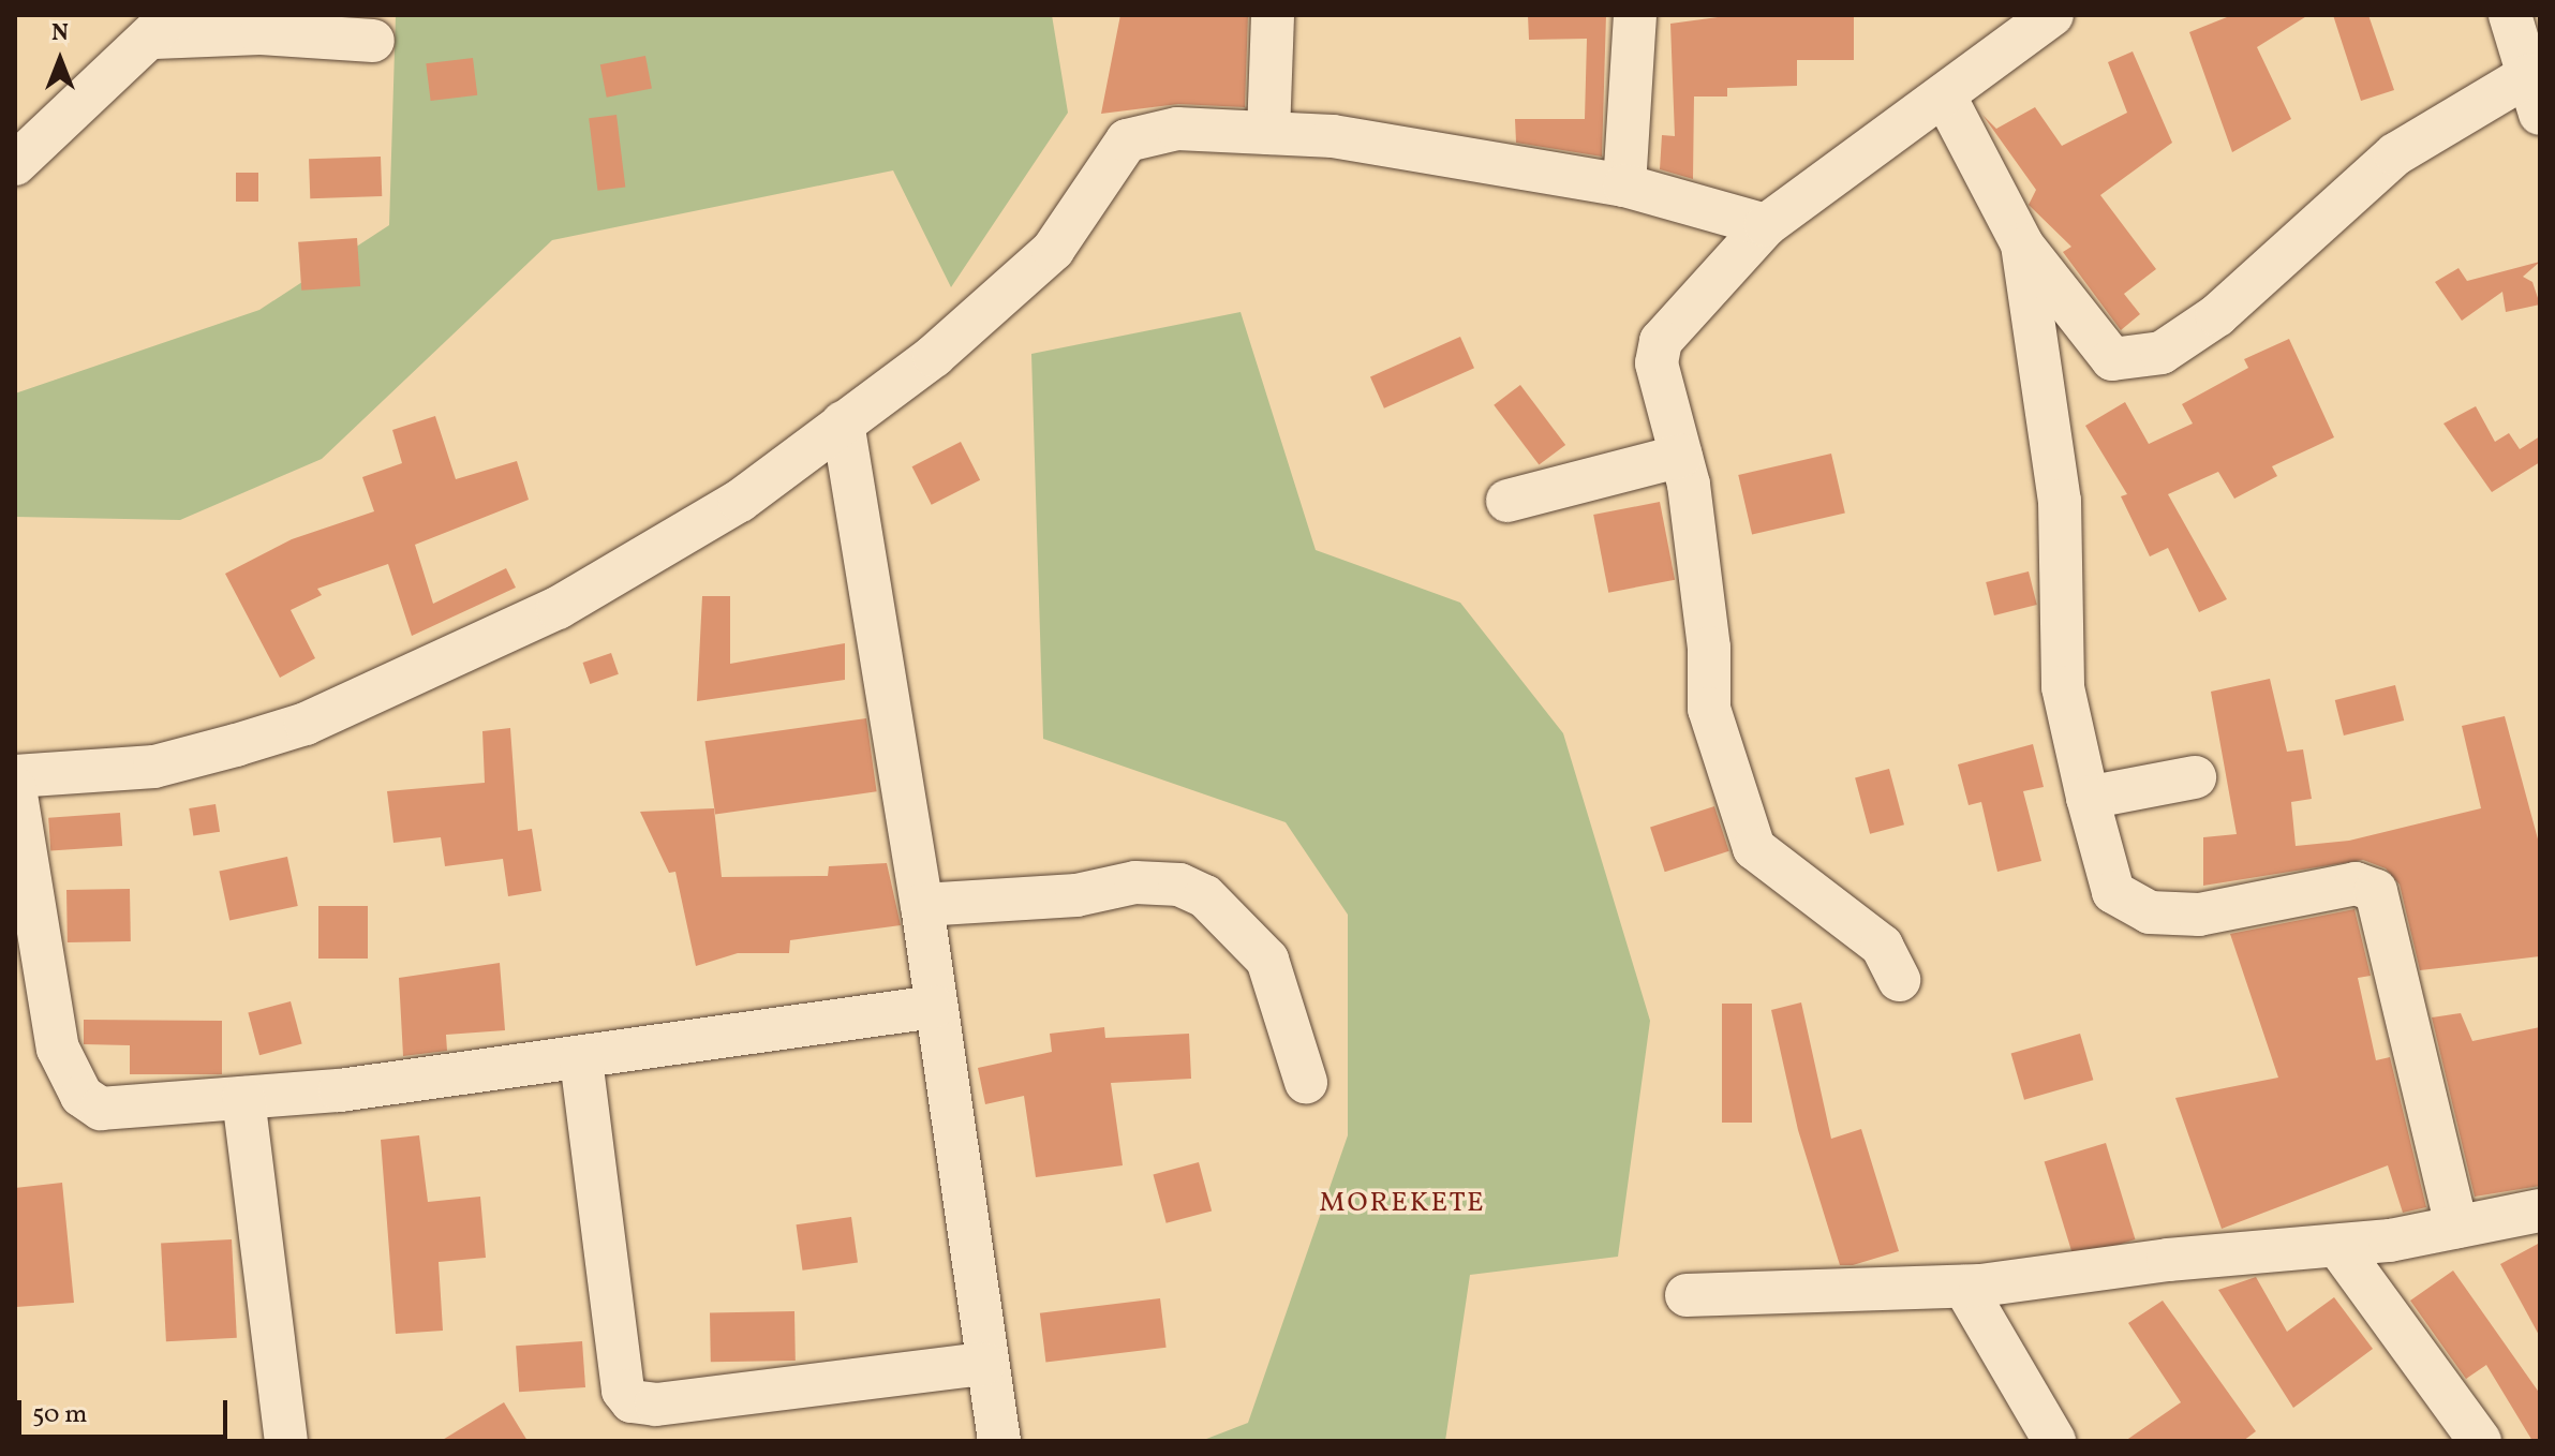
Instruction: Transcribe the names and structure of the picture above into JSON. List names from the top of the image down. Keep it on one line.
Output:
{"districts":["MOREKETE"],"scale_bar":"50 m","north":"top"}
